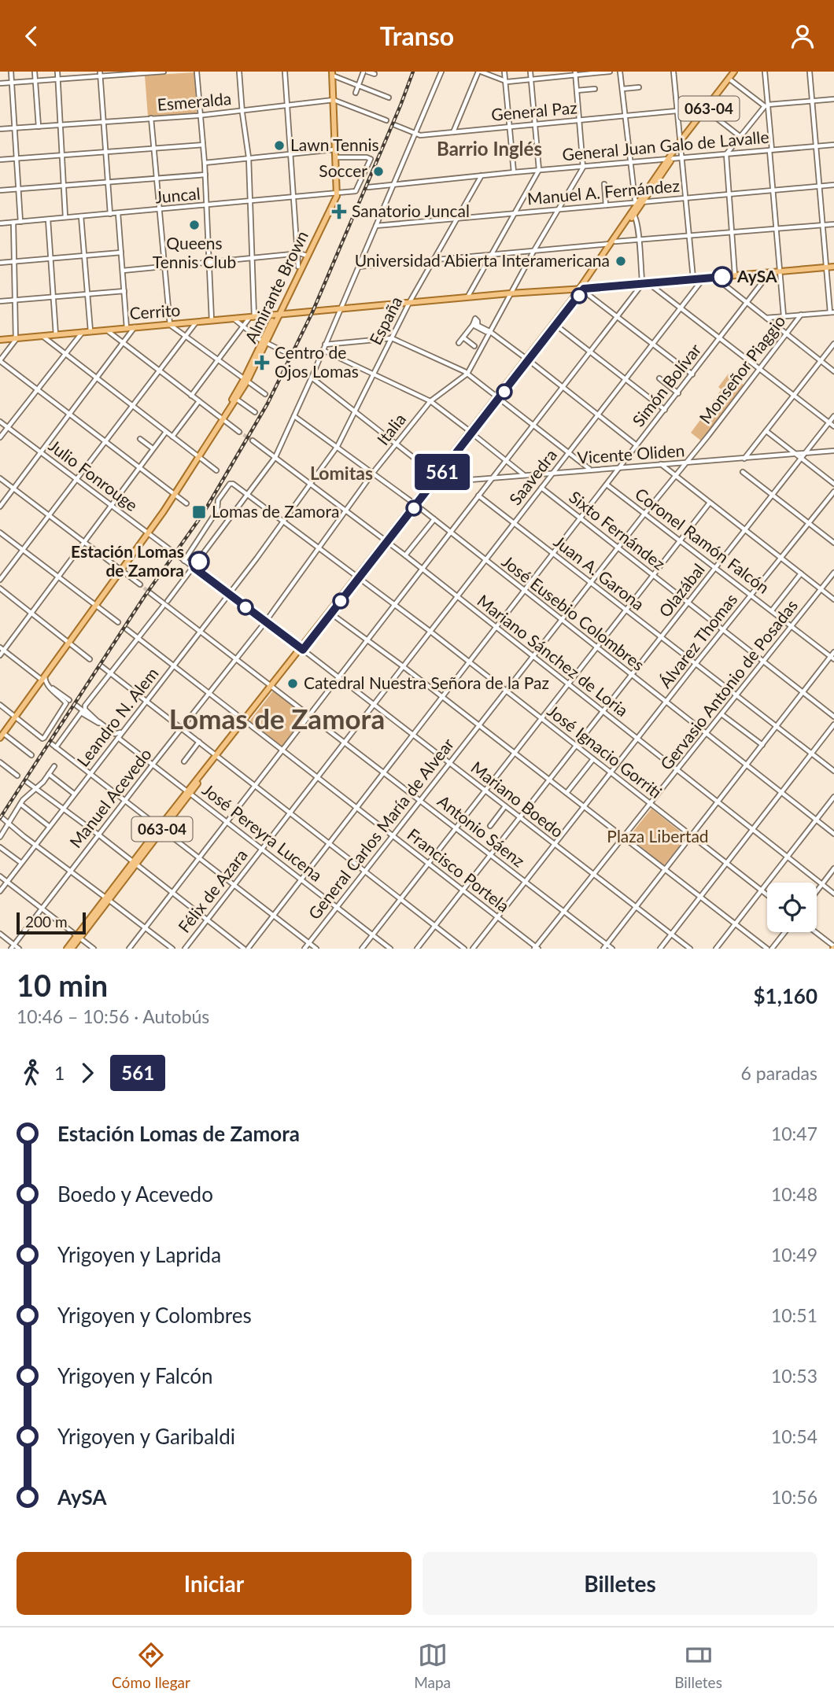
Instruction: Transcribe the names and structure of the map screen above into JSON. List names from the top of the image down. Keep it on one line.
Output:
{"streets":{"main road":["063-04","Almirante Brown","Cerrito"],"street":["Esmeralda","General Paz","General Juan Galo de Lavalle","Manuel A. Fernández","Juncal","España","Monseñor Piaggio","Simón Bolívar","Italia","Vicente Oliden","Julio Fonrouge","Saavedra","Sixto Fernández","Coronel Ramón Falcón","Juan A. Garona","Olazábal","José Eusebio Colombres","Álvarez Thomas","Mariano Sánchez de Loria","Gervasio Antonio de Posadas","Leandro N. Alem","José Ignacio Gorriti","Manuel Acevedo","Mariano Boedo","General Carlos María de Alvear","Antonio Sáenz","José Pereyra Lucena","Francisco Portela","Félix de Azara"]},"crossings":[["Esmeralda","Almirante Brown"],["063-04","General Juan Galo de Lavalle"],["063-04","Manuel A. Fernández"],["063-04","Cerrito"],["063-04","Vicente Oliden"],["063-04","José Eusebio Colombres"],["063-04","Mariano Sánchez de Loria"],["063-04","José Ignacio Gorriti"],["063-04","Mariano Boedo"],["063-04","Antonio Sáenz"],["063-04","José Pereyra Lucena"],["063-04","Francisco Portela"],["General Juan Galo de Lavalle","España"],["General Juan Galo de Lavalle","Italia"],["Manuel A. Fernández","España"],["Manuel A. Fernández","Italia"],["Juncal","Almirante Brown"],["Almirante Brown","Cerrito"],["Almirante Brown","Julio Fonrouge"],["Cerrito","España"],["Cerrito","Simón Bolívar"],["Cerrito","Italia"],["Cerrito","Saavedra"],["España","José Eusebio Colombres"],["España","Mariano Sánchez de Loria"],["España","Leandro N. Alem"],["España","José Ignacio Gorriti"],["Monseñor Piaggio","Vicente Oliden"],["Monseñor Piaggio","Sixto Fernández"],["Monseñor Piaggio","Coronel Ramón Falcón"],["Monseñor Piaggio","Juan A. Garona"],["Monseñor Piaggio","José Eusebio Colombres"],["Monseñor Piaggio","Mariano Sánchez de Loria"],["Monseñor Piaggio","José Ignacio Gorriti"],["Monseñor Piaggio","General Carlos María de Alvear"],["Simón Bolívar","Vicente Oliden"],["Simón Bolívar","Sixto Fernández"],["Simón Bolívar","Coronel Ramón Falcón"],["Simón Bolívar","Juan A. Garona"],["Simón Bolívar","José Eusebio Colombres"],["Simón Bolívar","Mariano Sánchez de Loria"],["Simón Bolívar","José Ignacio Gorriti"],["Simón Bolívar","Mariano Boedo"],["Simón Bolívar","Antonio Sáenz"],["Simón Bolívar","José Pereyra Lucena"],["Simón Bolívar","Francisco Portela"],["Italia","José Eusebio Colombres"],["Italia","Mariano Sánchez de Loria"],["Italia","José Ignacio Gorriti"],["Italia","Manuel Acevedo"],["Vicente Oliden","Saavedra"],["Vicente Oliden","Olazábal"],["Julio Fonrouge","Mariano Boedo"],["Saavedra","Sixto Fernández"],["Saavedra","Juan A. Garona"],["Saavedra","José Eusebio Colombres"],["Saavedra","Mariano Sánchez de Loria"],["Saavedra","José Ignacio Gorriti"],["Saavedra","Félix de Azara"],["Sixto Fernández","Olazábal"],["Sixto Fernández","Álvarez Thomas"],["Sixto Fernández","Gervasio Antonio de Posadas"],["Coronel Ramón Falcón","Olazábal"],["Coronel Ramón Falcón","Álvarez Thomas"],["Coronel Ramón Falcón","Gervasio Antonio de Posadas"],["Juan A. Garona","Olazábal"],["Juan A. Garona","Álvarez Thomas"],["Juan A. Garona","Gervasio Antonio de Posadas"],["Olazábal","José Eusebio Colombres"],["Olazábal","Mariano Sánchez de Loria"],["Olazábal","José Ignacio Gorriti"],["Olazábal","Mariano Boedo"],["Olazábal","Antonio Sáenz"],["Olazábal","Francisco Portela"],["José Eusebio Colombres","Álvarez Thomas"],["José Eusebio Colombres","Gervasio Antonio de Posadas"],["Álvarez Thomas","Mariano Sánchez de Loria"],["Álvarez Thomas","José Ignacio Gorriti"],["Álvarez Thomas","Mariano Boedo"],["Álvarez Thomas","Antonio Sáenz"],["Álvarez Thomas","Francisco Portela"],["Mariano Sánchez de Loria","Gervasio Antonio de Posadas"],["Gervasio Antonio de Posadas","José Ignacio Gorriti"],["Gervasio Antonio de Posadas","Mariano Boedo"],["Gervasio Antonio de Posadas","Antonio Sáenz"],["Gervasio Antonio de Posadas","Francisco Portela"],["Leandro N. Alem","Mariano Boedo"],["Leandro N. Alem","Antonio Sáenz"],["Leandro N. Alem","José Pereyra Lucena"],["Leandro N. Alem","Francisco Portela"],["José Ignacio Gorriti","Mariano Boedo"],["Manuel Acevedo","Mariano Boedo"],["Manuel Acevedo","Antonio Sáenz"],["Manuel Acevedo","José Pereyra Lucena"],["Manuel Acevedo","Francisco Portela"],["Mariano Boedo","General Carlos María de Alvear"],["Mariano Boedo","Félix de Azara"],["General Carlos María de Alvear","Antonio Sáenz"],["General Carlos María de Alvear","José Pereyra Lucena"],["General Carlos María de Alvear","Francisco Portela"],["Antonio Sáenz","Félix de Azara"],["José Pereyra Lucena","Félix de Azara"],["Francisco Portela","Félix de Azara"]],"districts":["Barrio Inglés","Lomitas","Lomas de Zamora"],"parks":["Plaza Libertad"],"places":{"other":["Lawn Tennis","Soccer","Queens Tennis Club","Universidad Abierta Interamericana","AySA","Estación Lomas de Zamora","Catedral Nuestra Señora de la Paz"],"health":["Sanatorio Juncal","Centro de Ojos Lomas"],"transit":["Lomas de Zamora"]},"lines":["bus line 561"],"scale_bar":"200 m","page":{"header":"Transo","on_map":"561","scale":"200 m","heading":["10 min","10:46 – 10:56 · Autobús","$1,160"],"legs":["1","561","6 paradas"],"list":[{"name":"Estación Lomas de Zamora","value":"10:47"},{"name":"Boedo y Acevedo","value":"10:48"},{"name":"Yrigoyen y Laprida","value":"10:49"},{"name":"Yrigoyen y Colombres","value":"10:51"},{"name":"Yrigoyen y Falcón","value":"10:53"},{"name":"Yrigoyen y Garibaldi","value":"10:54"},{"name":"AySA","value":"10:56"}],"buttons":["Iniciar","Billetes"],"tabs":["Cómo llegar","Mapa","Billetes"]}}
